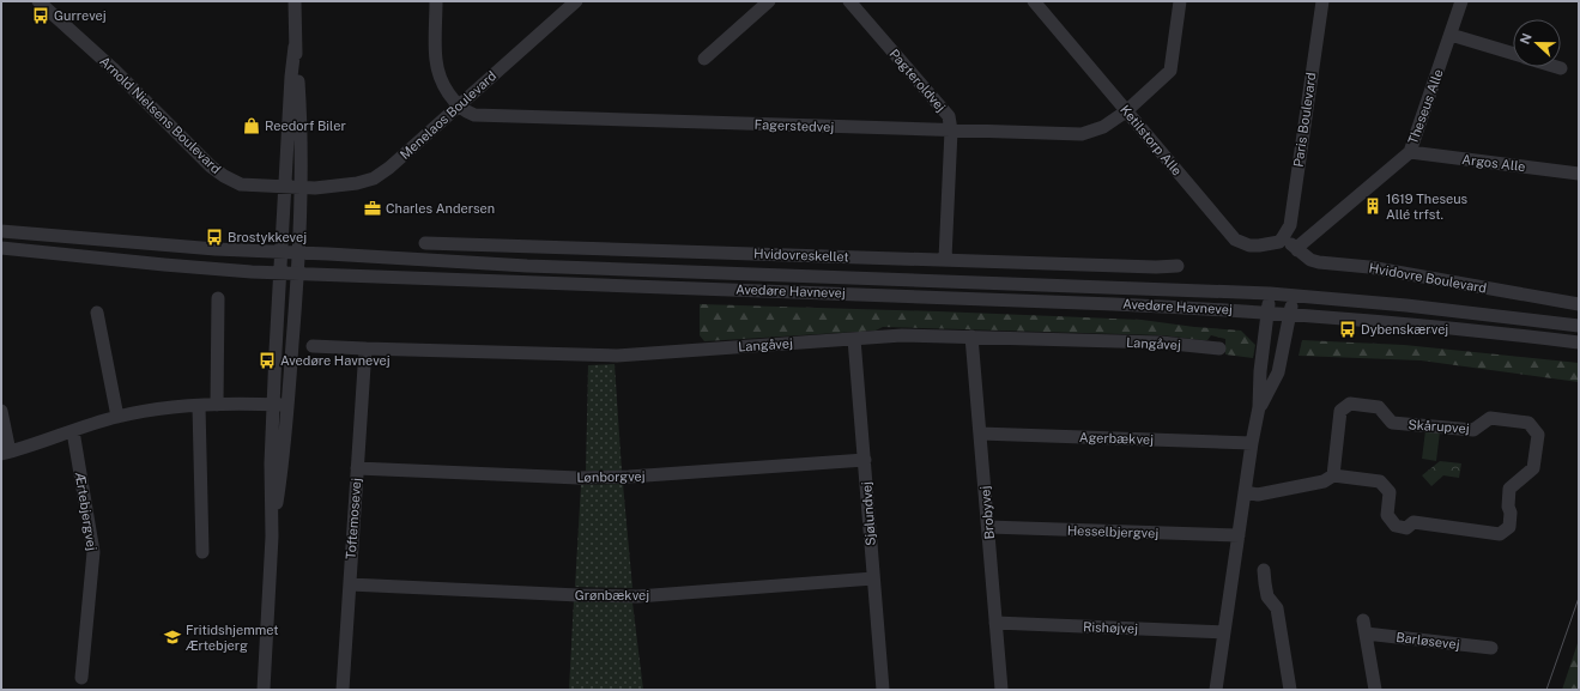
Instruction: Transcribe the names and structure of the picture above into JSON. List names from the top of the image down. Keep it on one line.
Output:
{"streets":{"street":["Pagteroldvej","Theseus Alle","Arnold Nielsens Boulevard","Menelaos Boulevard","Paris Boulevard","Fagerstedvej","Ketilstorp Alle","Argos Alle","Hvidovreskellet","Hvidovre Boulevard","Avedøre Havnevej","Langåvej","Skårupvej","Agerbækvej","Lønborgvej","Ærtebjergvej","Brobyvej","Sjølundvej","Toftemosevej","Hesselbjergvej","Grønbækvej","Rishøjvej","Barløsevej"]},"crossings":[["Pagteroldvej","Fagerstedvej"],["Pagteroldvej","Hvidovreskellet"],["Theseus Alle","Argos Alle"],["Theseus Alle","Hvidovre Boulevard"],["Arnold Nielsens Boulevard","Menelaos Boulevard"],["Menelaos Boulevard","Fagerstedvej"],["Paris Boulevard","Ketilstorp Alle"],["Paris Boulevard","Hvidovre Boulevard"],["Fagerstedvej","Ketilstorp Alle"],["Ketilstorp Alle","Hvidovre Boulevard"],["Langåvej","Brobyvej"],["Langåvej","Sjølundvej"],["Langåvej","Toftemosevej"],["Agerbækvej","Brobyvej"],["Lønborgvej","Sjølundvej"],["Lønborgvej","Toftemosevej"],["Brobyvej","Hesselbjergvej"],["Brobyvej","Rishøjvej"],["Sjølundvej","Grønbækvej"],["Toftemosevej","Grønbækvej"]],"places":{"bus stop":["Gurrevej","Brostykkevej","Dybenskærvej","Avedøre Havnevej"],"shop":["Reedorf Biler"],"building":["1619 Theseus Allé trfst."],"office":["Charles Andersen"],"school or university":["Fritidshjemmet Ærtebjerg"]},"north":"left"}
